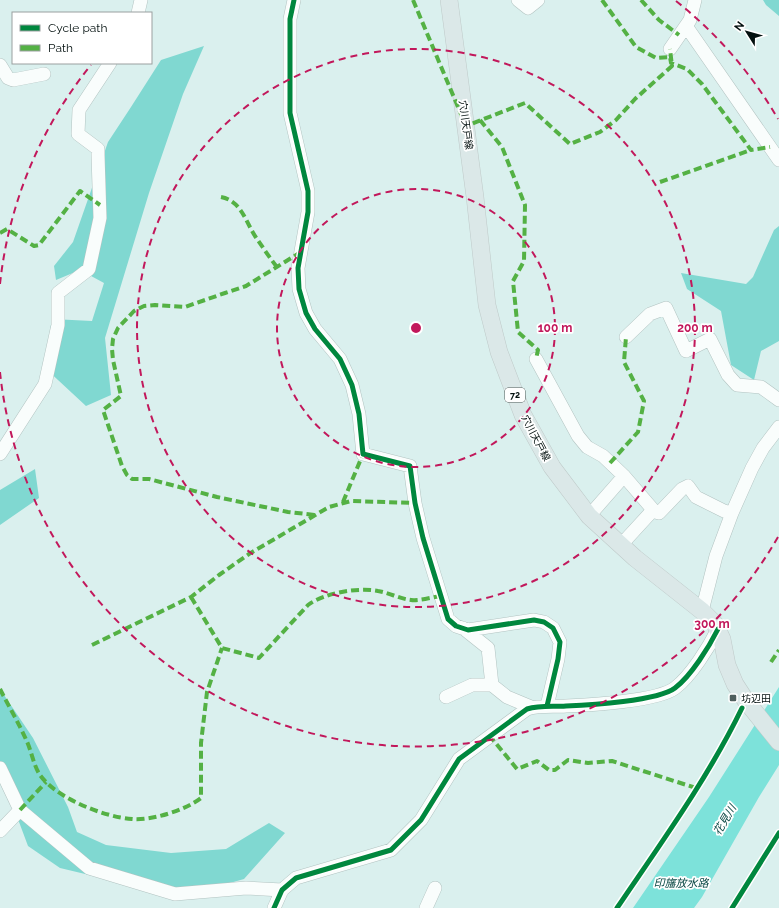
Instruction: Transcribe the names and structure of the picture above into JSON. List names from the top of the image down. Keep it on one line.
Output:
{"streets":{"main road":["穴川天戸線","72"]},"water":["花見川","印旛放水路"],"places":{"transit":["坊辺田"]},"legend":["Cycle path","Path"],"north":"top left","rings":["100 m","200 m","300 m"]}
